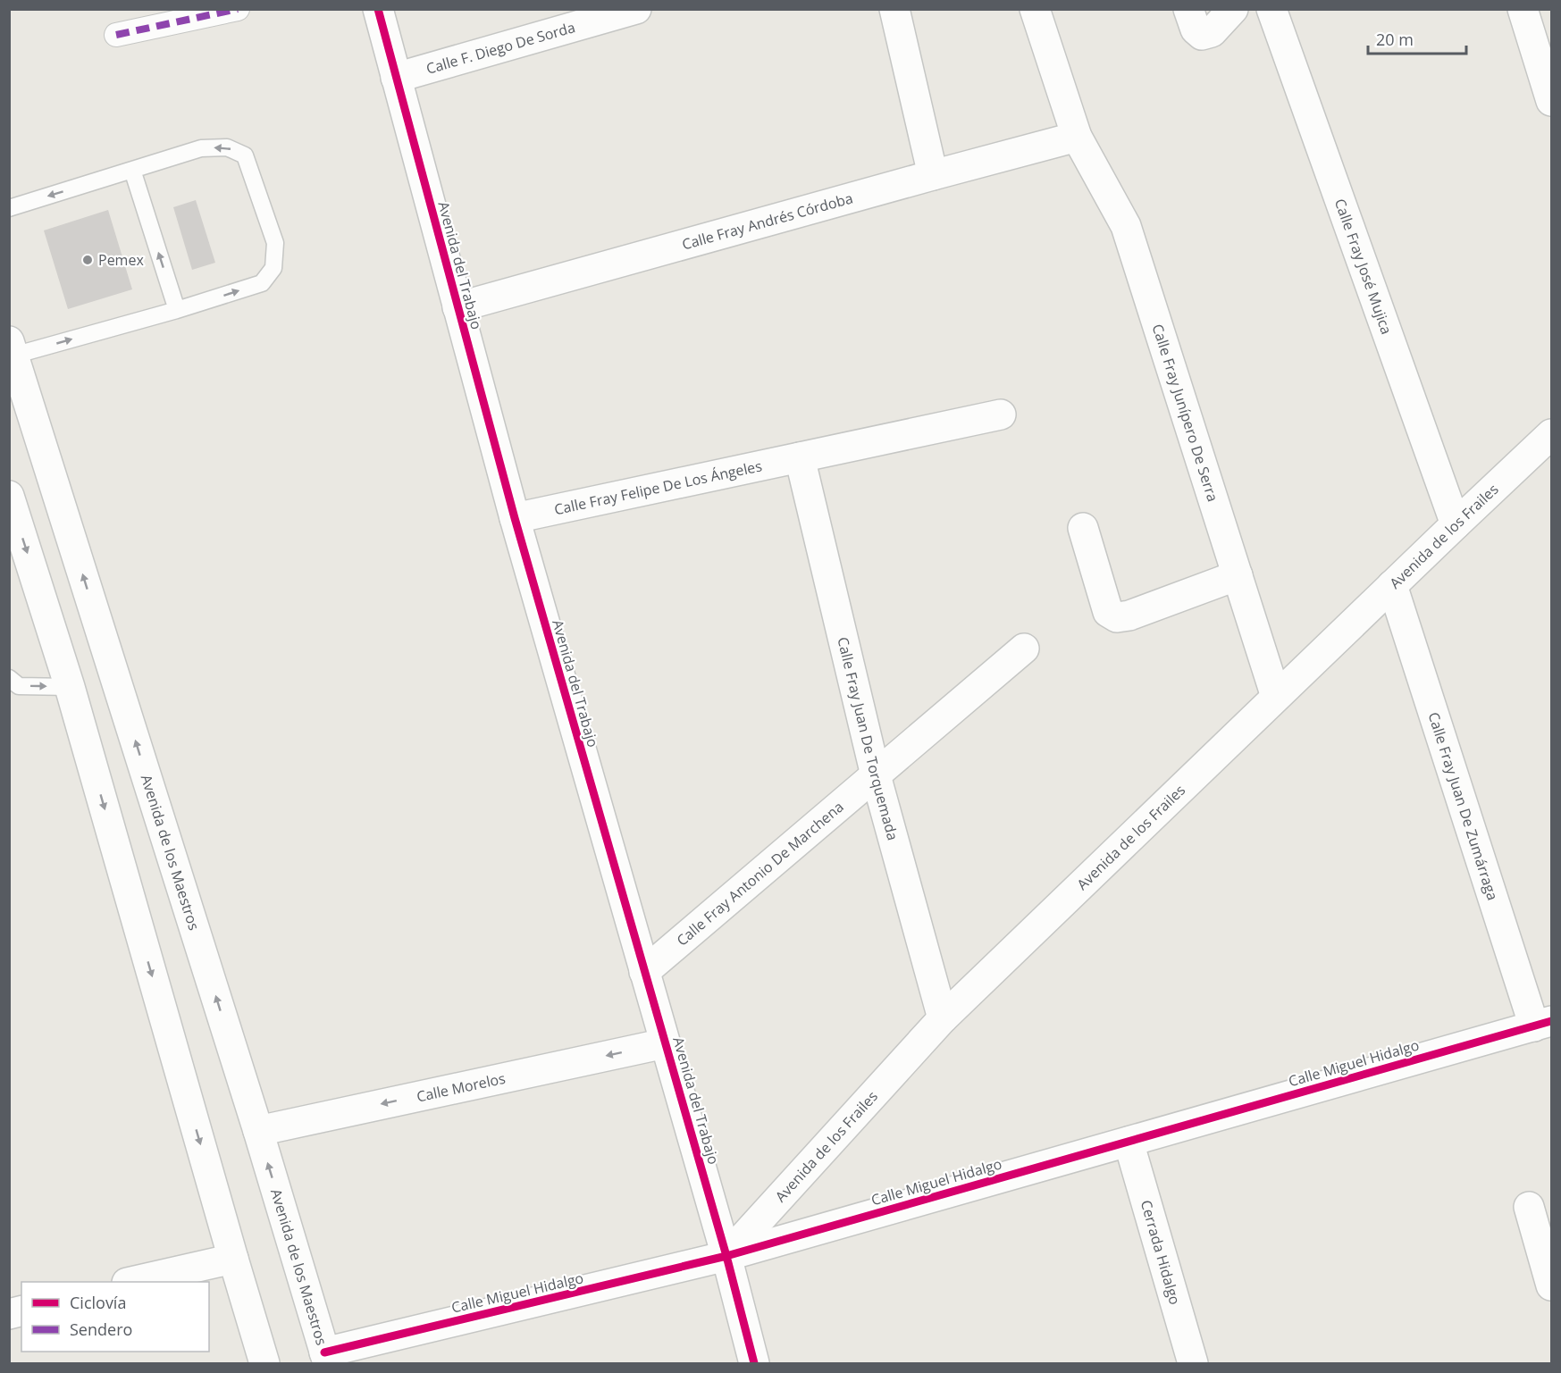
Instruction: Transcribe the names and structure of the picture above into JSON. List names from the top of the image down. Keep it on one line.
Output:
{"streets":{"street":["Calle F. Diego De Sorda","Calle Fray Andrés Córdoba","Avenida del Trabajo","Calle Fray José Mujica","Calle Fray Junípero De Serra","Calle Fray Felipe De Los Ángeles","Avenida de los Frailes","Calle Fray Juan De Torquemada","Calle Fray Juan De Zumárraga","Avenida de los Maestros","Calle Fray Antonio De Marchena","Calle Miguel Hidalgo","Calle Morelos","Cerrada Hidalgo"]},"crossings":[["Calle F. Diego De Sorda","Avenida del Trabajo"],["Calle Fray Andrés Córdoba","Avenida del Trabajo"],["Calle Fray Andrés Córdoba","Calle Fray Junípero De Serra"],["Avenida del Trabajo","Calle Fray Felipe De Los Ángeles"],["Avenida del Trabajo","Avenida de los Frailes"],["Avenida del Trabajo","Calle Fray Antonio De Marchena"],["Avenida del Trabajo","Calle Miguel Hidalgo"],["Avenida del Trabajo","Calle Morelos"],["Calle Fray José Mujica","Avenida de los Frailes"],["Calle Fray Junípero De Serra","Avenida de los Frailes"],["Calle Fray Felipe De Los Ángeles","Calle Fray Juan De Torquemada"],["Avenida de los Frailes","Calle Fray Juan De Torquemada"],["Avenida de los Frailes","Calle Fray Juan De Zumárraga"],["Avenida de los Frailes","Calle Miguel Hidalgo"],["Calle Fray Juan De Torquemada","Calle Fray Antonio De Marchena"],["Calle Fray Juan De Zumárraga","Calle Miguel Hidalgo"],["Avenida de los Maestros","Calle Miguel Hidalgo"],["Avenida de los Maestros","Calle Morelos"],["Calle Miguel Hidalgo","Cerrada Hidalgo"]],"one_way":["Calle Morelos"],"places":["Pemex"],"legend":["Ciclovía","Sendero"],"scale_bar":"20 m"}
